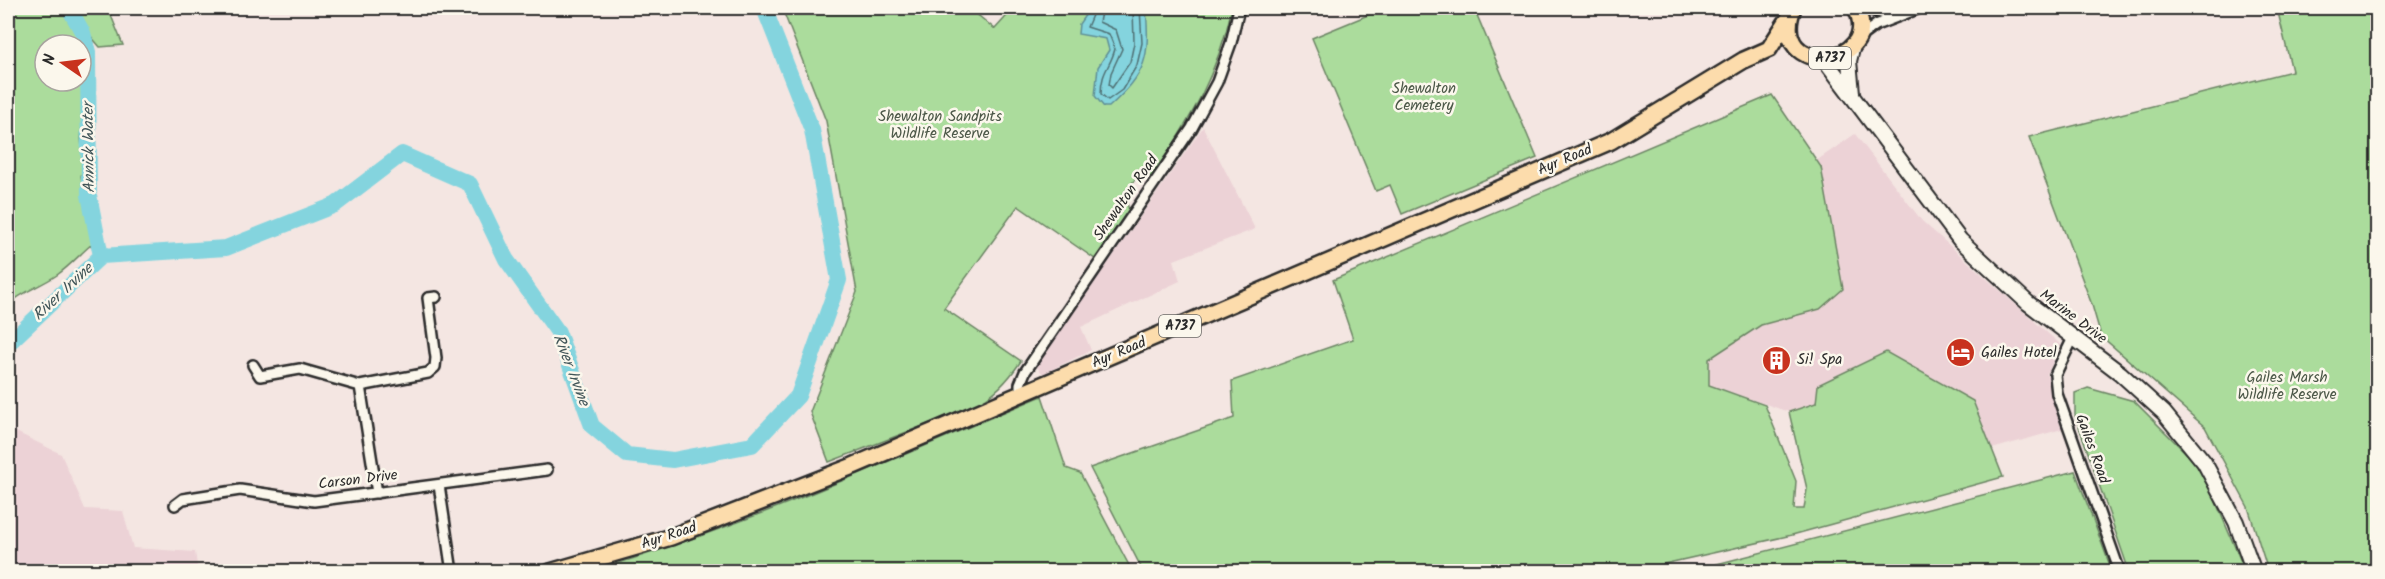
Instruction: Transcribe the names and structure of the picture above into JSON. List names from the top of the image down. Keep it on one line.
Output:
{"streets":{"main road":["A737","Ayr Road"],"street":["Shewalton Road","Marine Drive","Gailes Road","Carson Drive"]},"crossings":[["A737","Ayr Road"],["A737","Marine Drive"],["Ayr Road","Shewalton Road"],["Marine Drive","Gailes Road"]],"water":["Annick Water","River Irvine"],"parks":["Shewalton Cemetery","Shewalton Sandpits Wildlife Reserve","Gailes Marsh Wildlife Reserve"],"places":{"hotel":["Gailes Hotel"],"building":["Si! Spa"]},"north":"left"}
